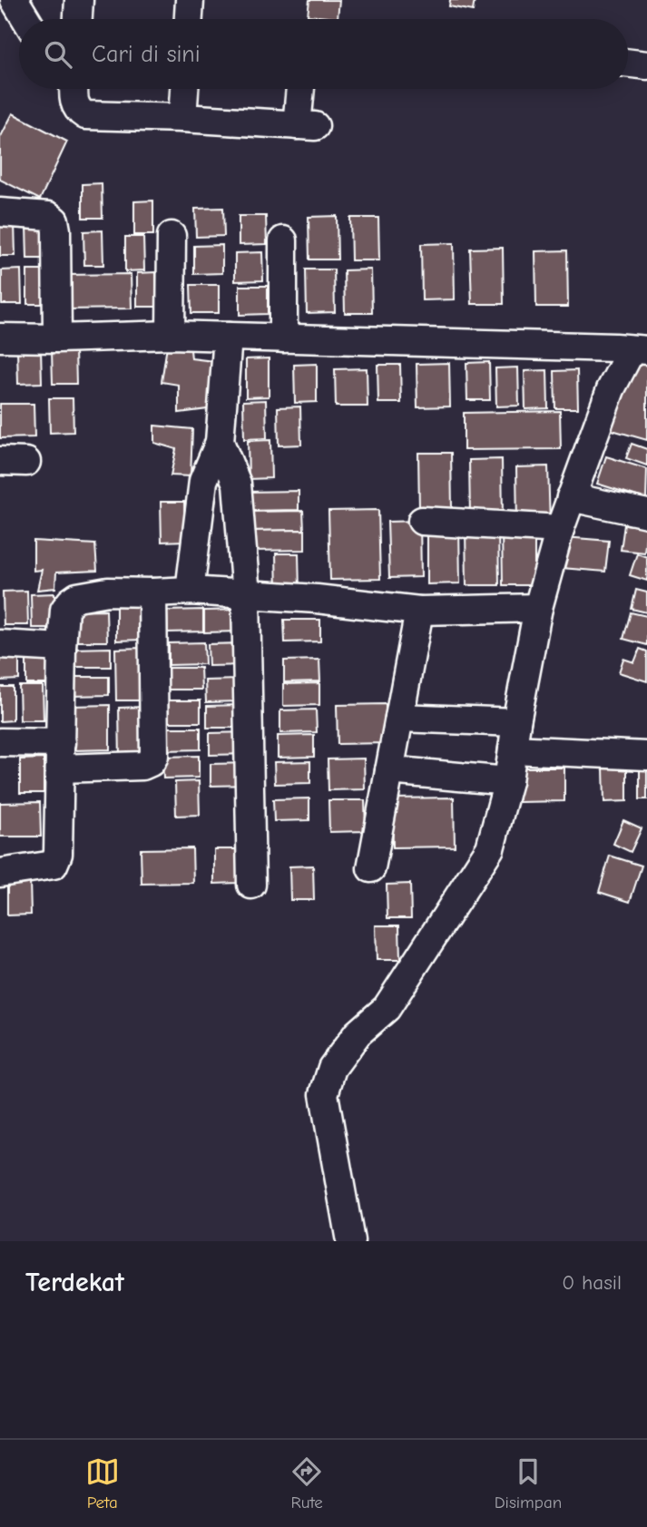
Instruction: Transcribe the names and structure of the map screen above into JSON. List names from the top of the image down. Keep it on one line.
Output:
{"page":{"search":"Cari di sini","heading":["Terdekat","0 hasil"],"nav":["Peta","Rute","Disimpan"]}}
